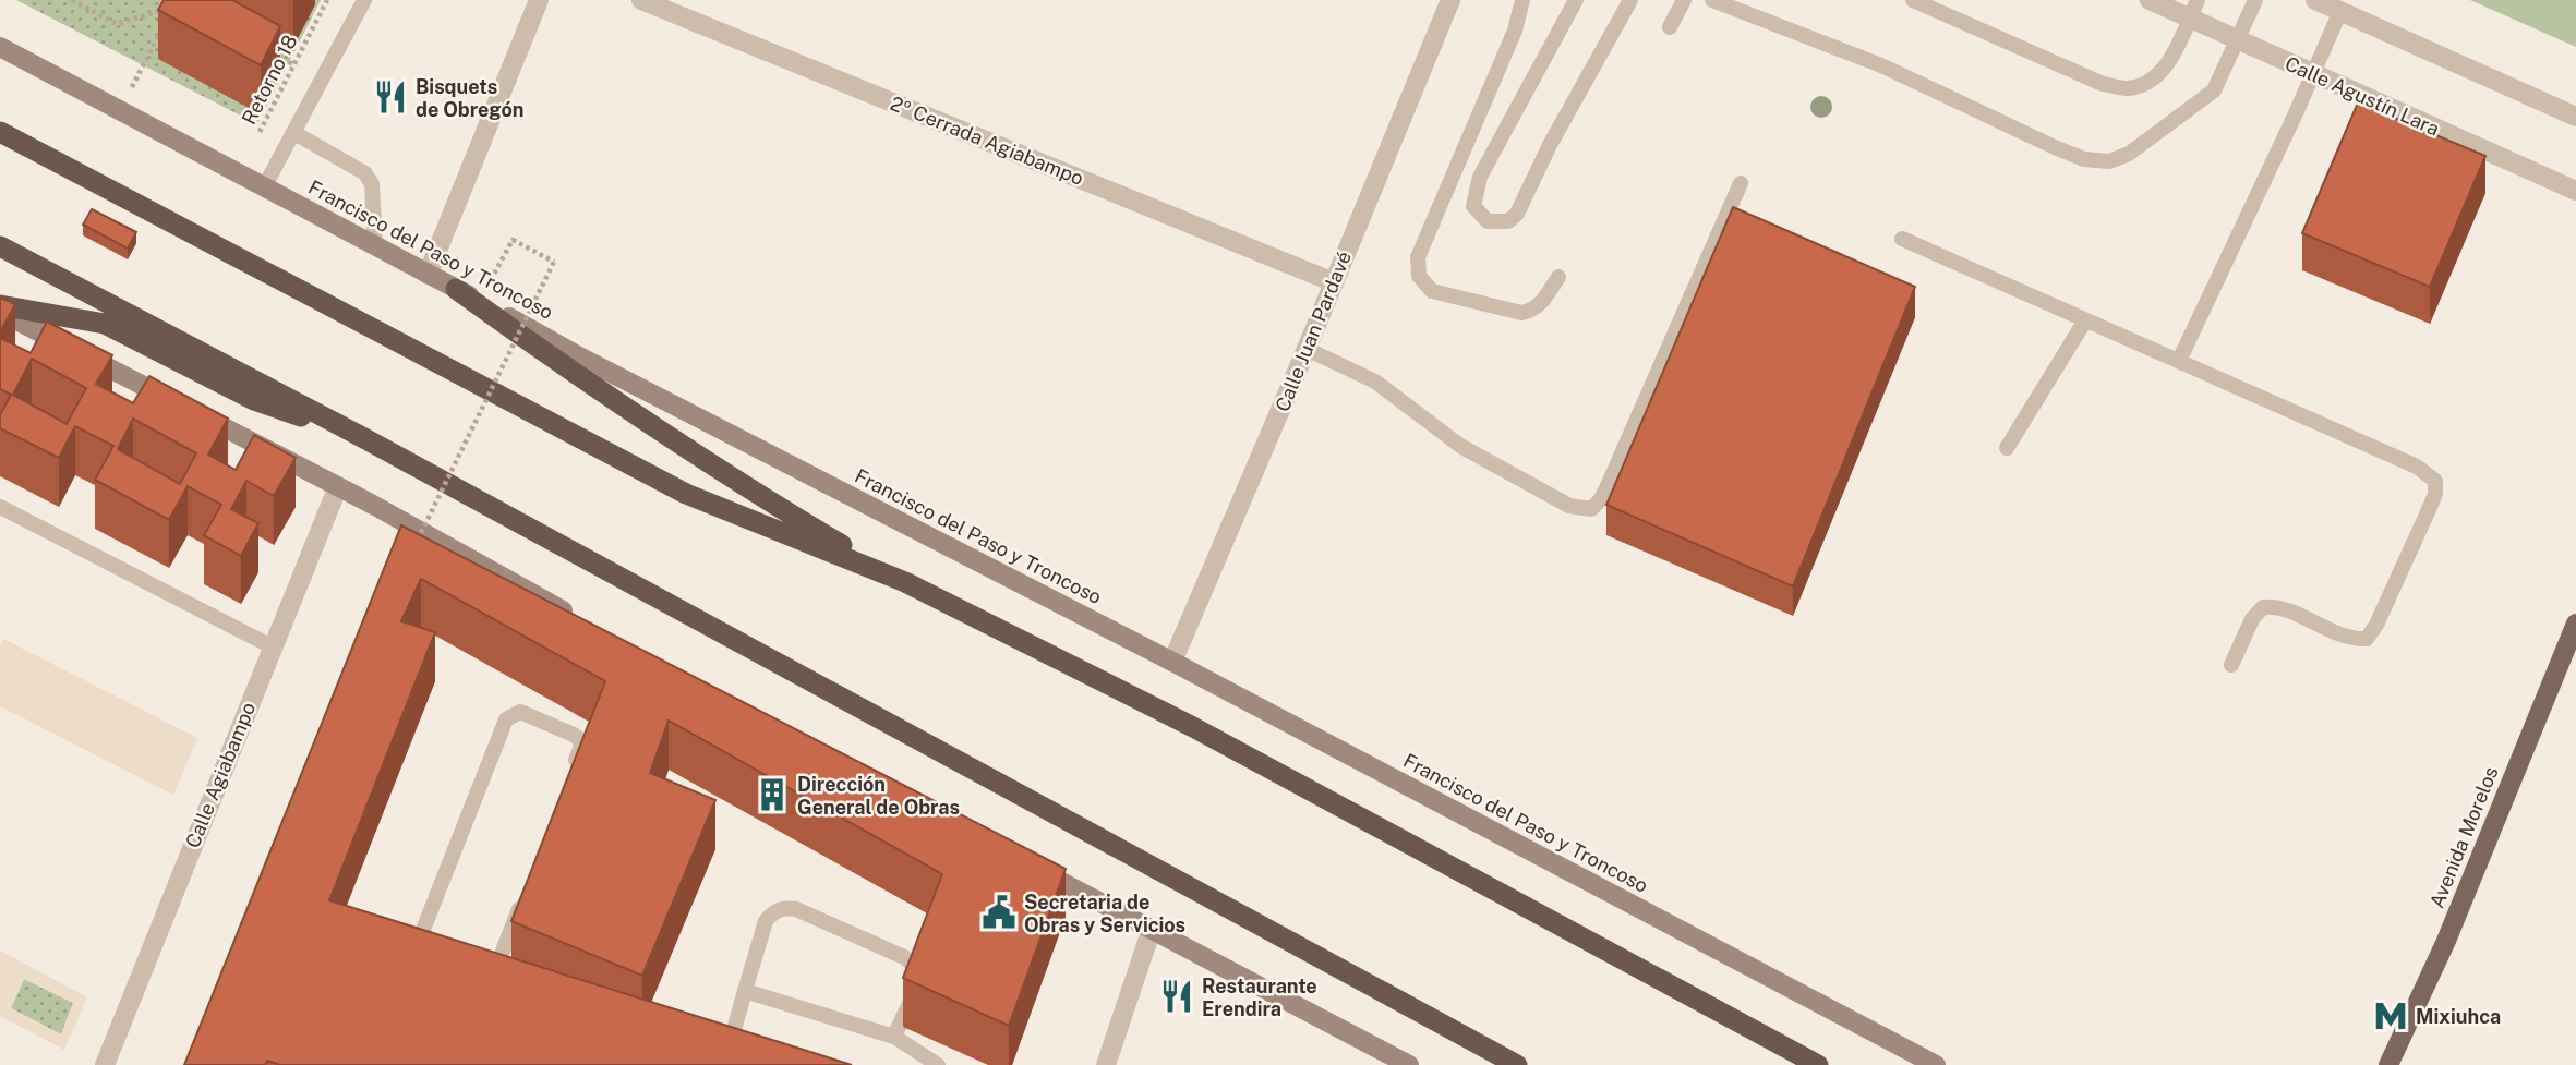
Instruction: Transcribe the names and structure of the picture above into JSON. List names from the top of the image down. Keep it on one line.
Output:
{"streets":{"main road":["Francisco del Paso y Troncoso","Avenida Morelos"],"street":["Calle Agustín Lara","2º Cerrada Agiabampo","Calle Juan Pardavé","Calle Agiabampo"],"path":["Retorno 18"]},"crossings":[["Retorno 18","Francisco del Paso y Troncoso"],["2º Cerrada Agiabampo","Calle Juan Pardavé"],["Francisco del Paso y Troncoso","Calle Juan Pardavé"]],"places":{"restaurant":["Bisquets de Obregón","Restaurante Erendira"],"building":["Dirección General de Obras"],"public building":["Secretaria de Obras y Servicios"],"metro station":["Mixiuhca"]}}
